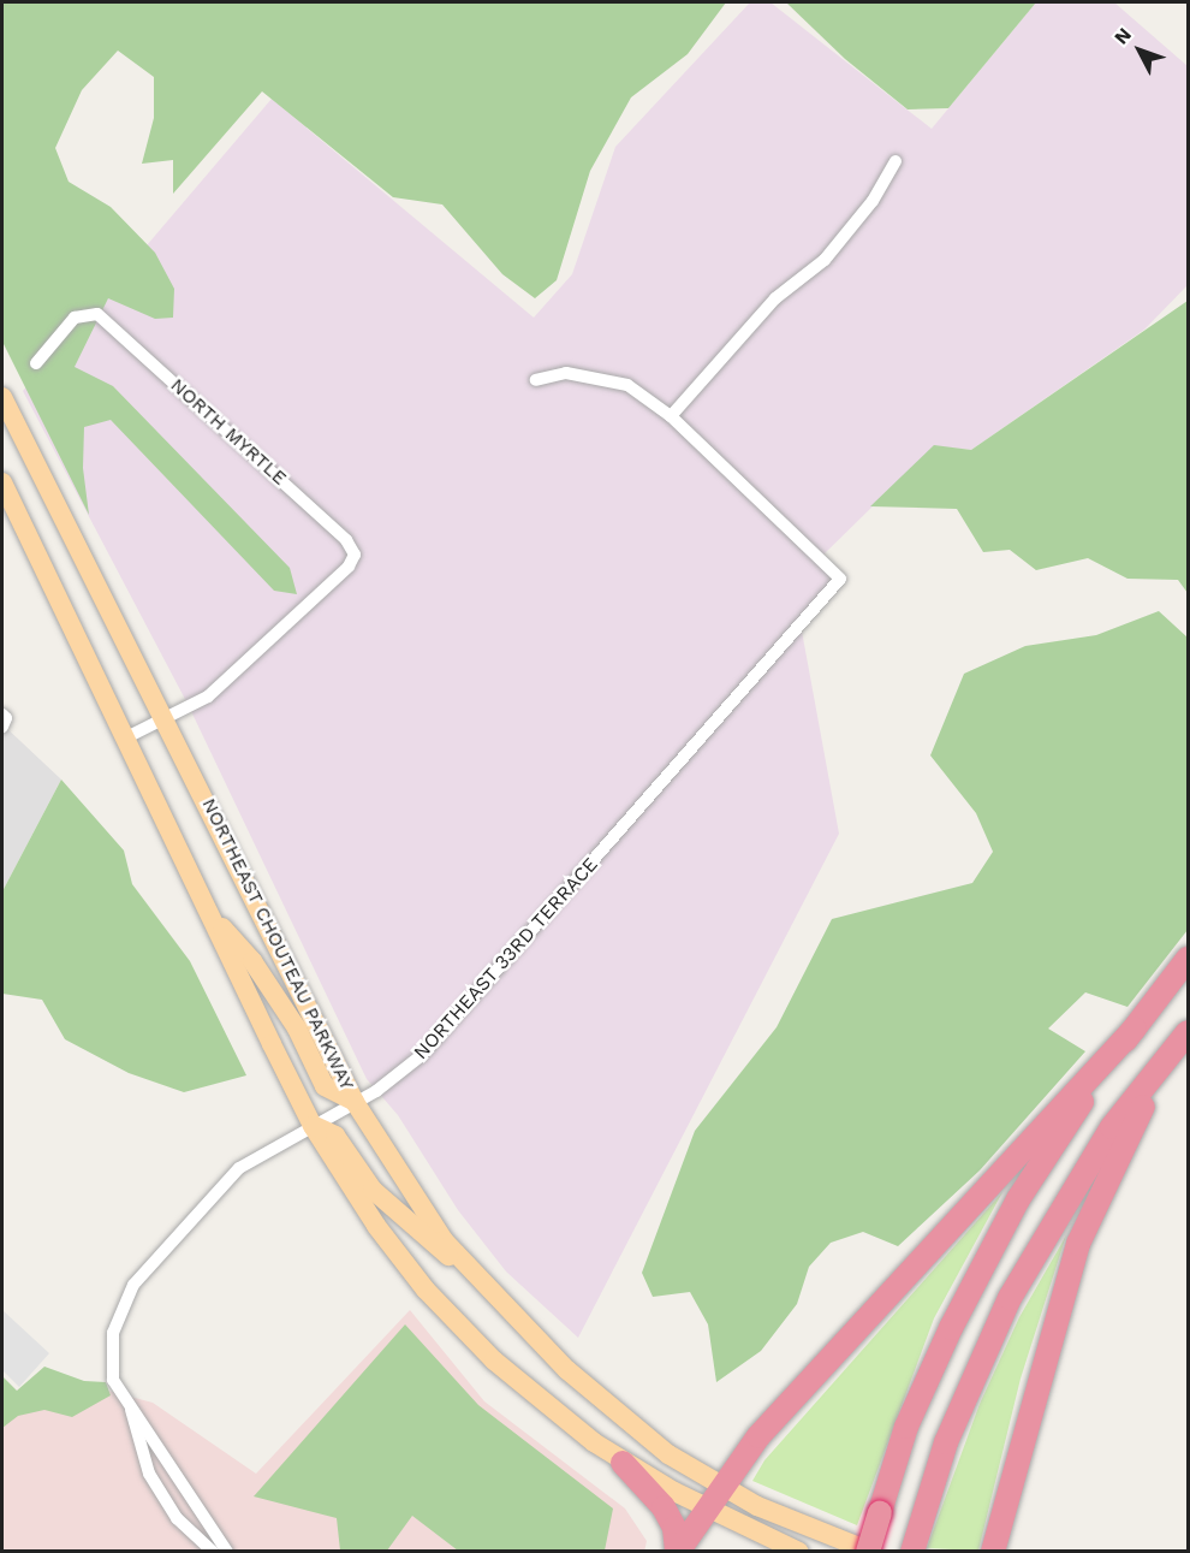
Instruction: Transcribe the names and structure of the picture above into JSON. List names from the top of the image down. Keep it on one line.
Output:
{"streets":{"main road":["NORTHEAST CHOUTEAU PARKWAY"],"street":["NORTH MYRTLE","NORTHEAST 33RD TERRACE"]},"crossings":[["NORTH MYRTLE","NORTHEAST CHOUTEAU PARKWAY"],["NORTHEAST CHOUTEAU PARKWAY","NORTHEAST 33RD TERRACE"]],"north":"top left"}
